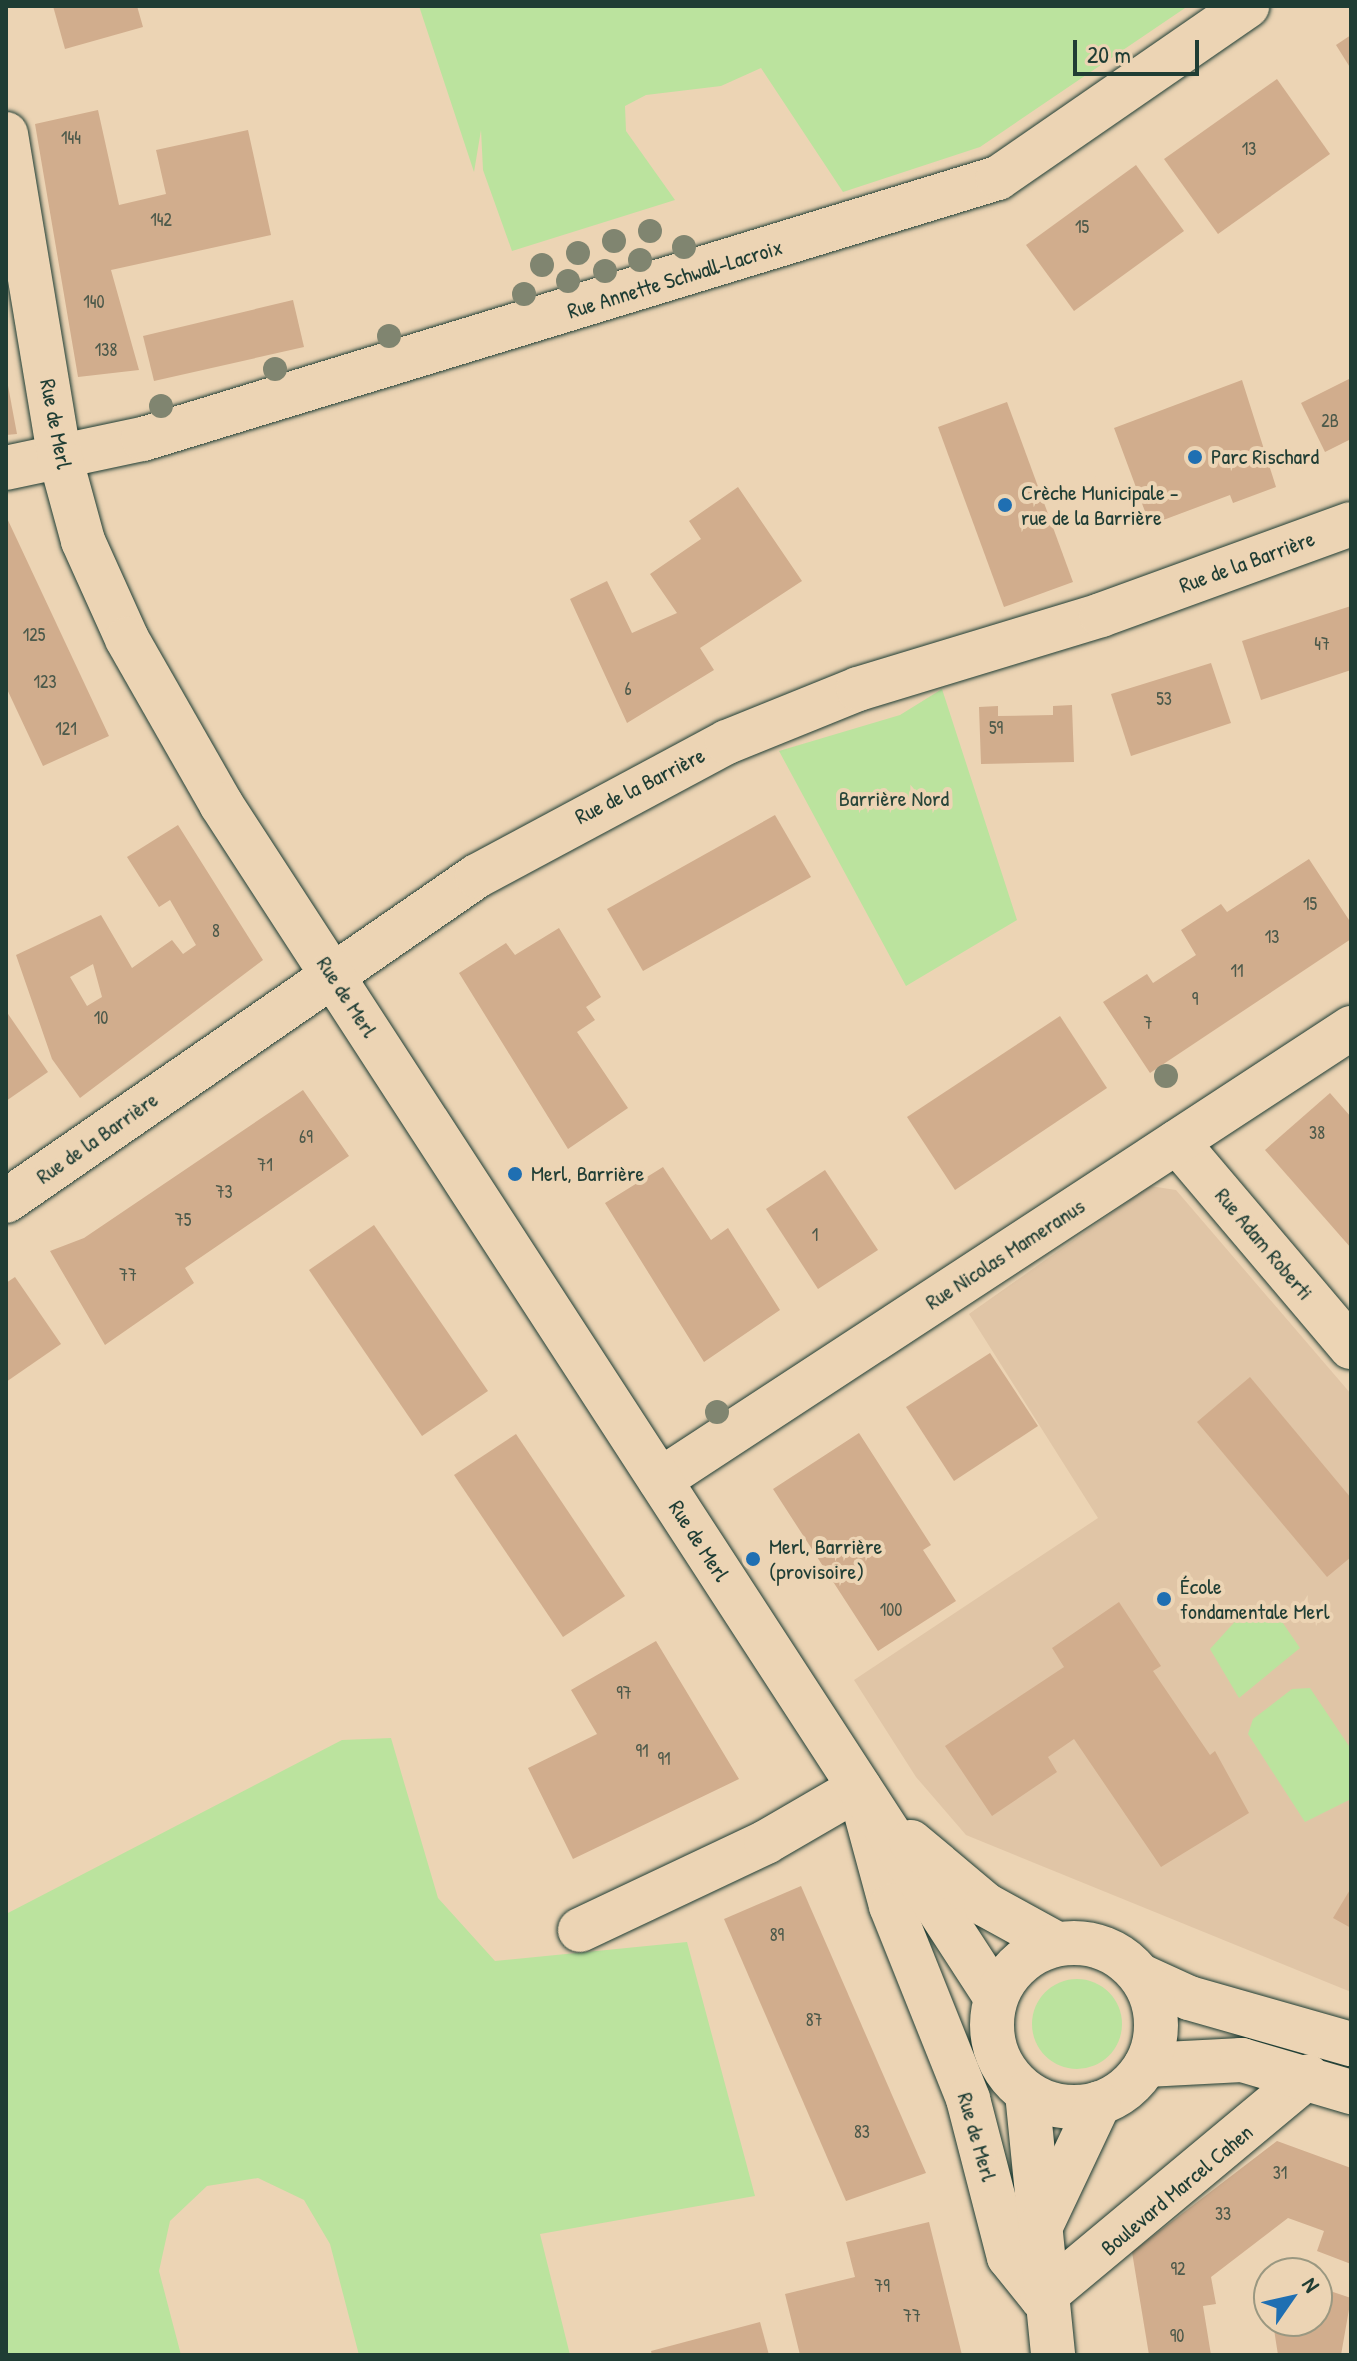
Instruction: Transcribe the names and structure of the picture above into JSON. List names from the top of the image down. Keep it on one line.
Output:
{"streets":{"street":["Rue Annette Schwall-Lacroix","Rue de Merl","Rue de la Barrière","Rue Adam Roberti","Rue Nicolas Mameranus","Boulevard Marcel Cahen"]},"crossings":[["Rue Annette Schwall-Lacroix","Rue de Merl"],["Rue de Merl","Rue de la Barrière"],["Rue de Merl","Rue Nicolas Mameranus"],["Rue de Merl","Boulevard Marcel Cahen"],["Rue Adam Roberti","Rue Nicolas Mameranus"]],"parks":["Barrière Nord"],"places":["Parc Rischard","Crèche Municipale - rue de la Barrière","Merl, Barrière","Merl, Barrière (provisoire)","École fondamentale Merl"],"house_numbers":["144","13","142","15","140","138","2B","125","47","123","6","53","59","121","15","8","13","11","9","10","7","38","69","71","73","75","1","77","100","97","91","91","89","87","83","31","33","92","79","77","90"],"scale_bar":"20 m","north":"top right"}
